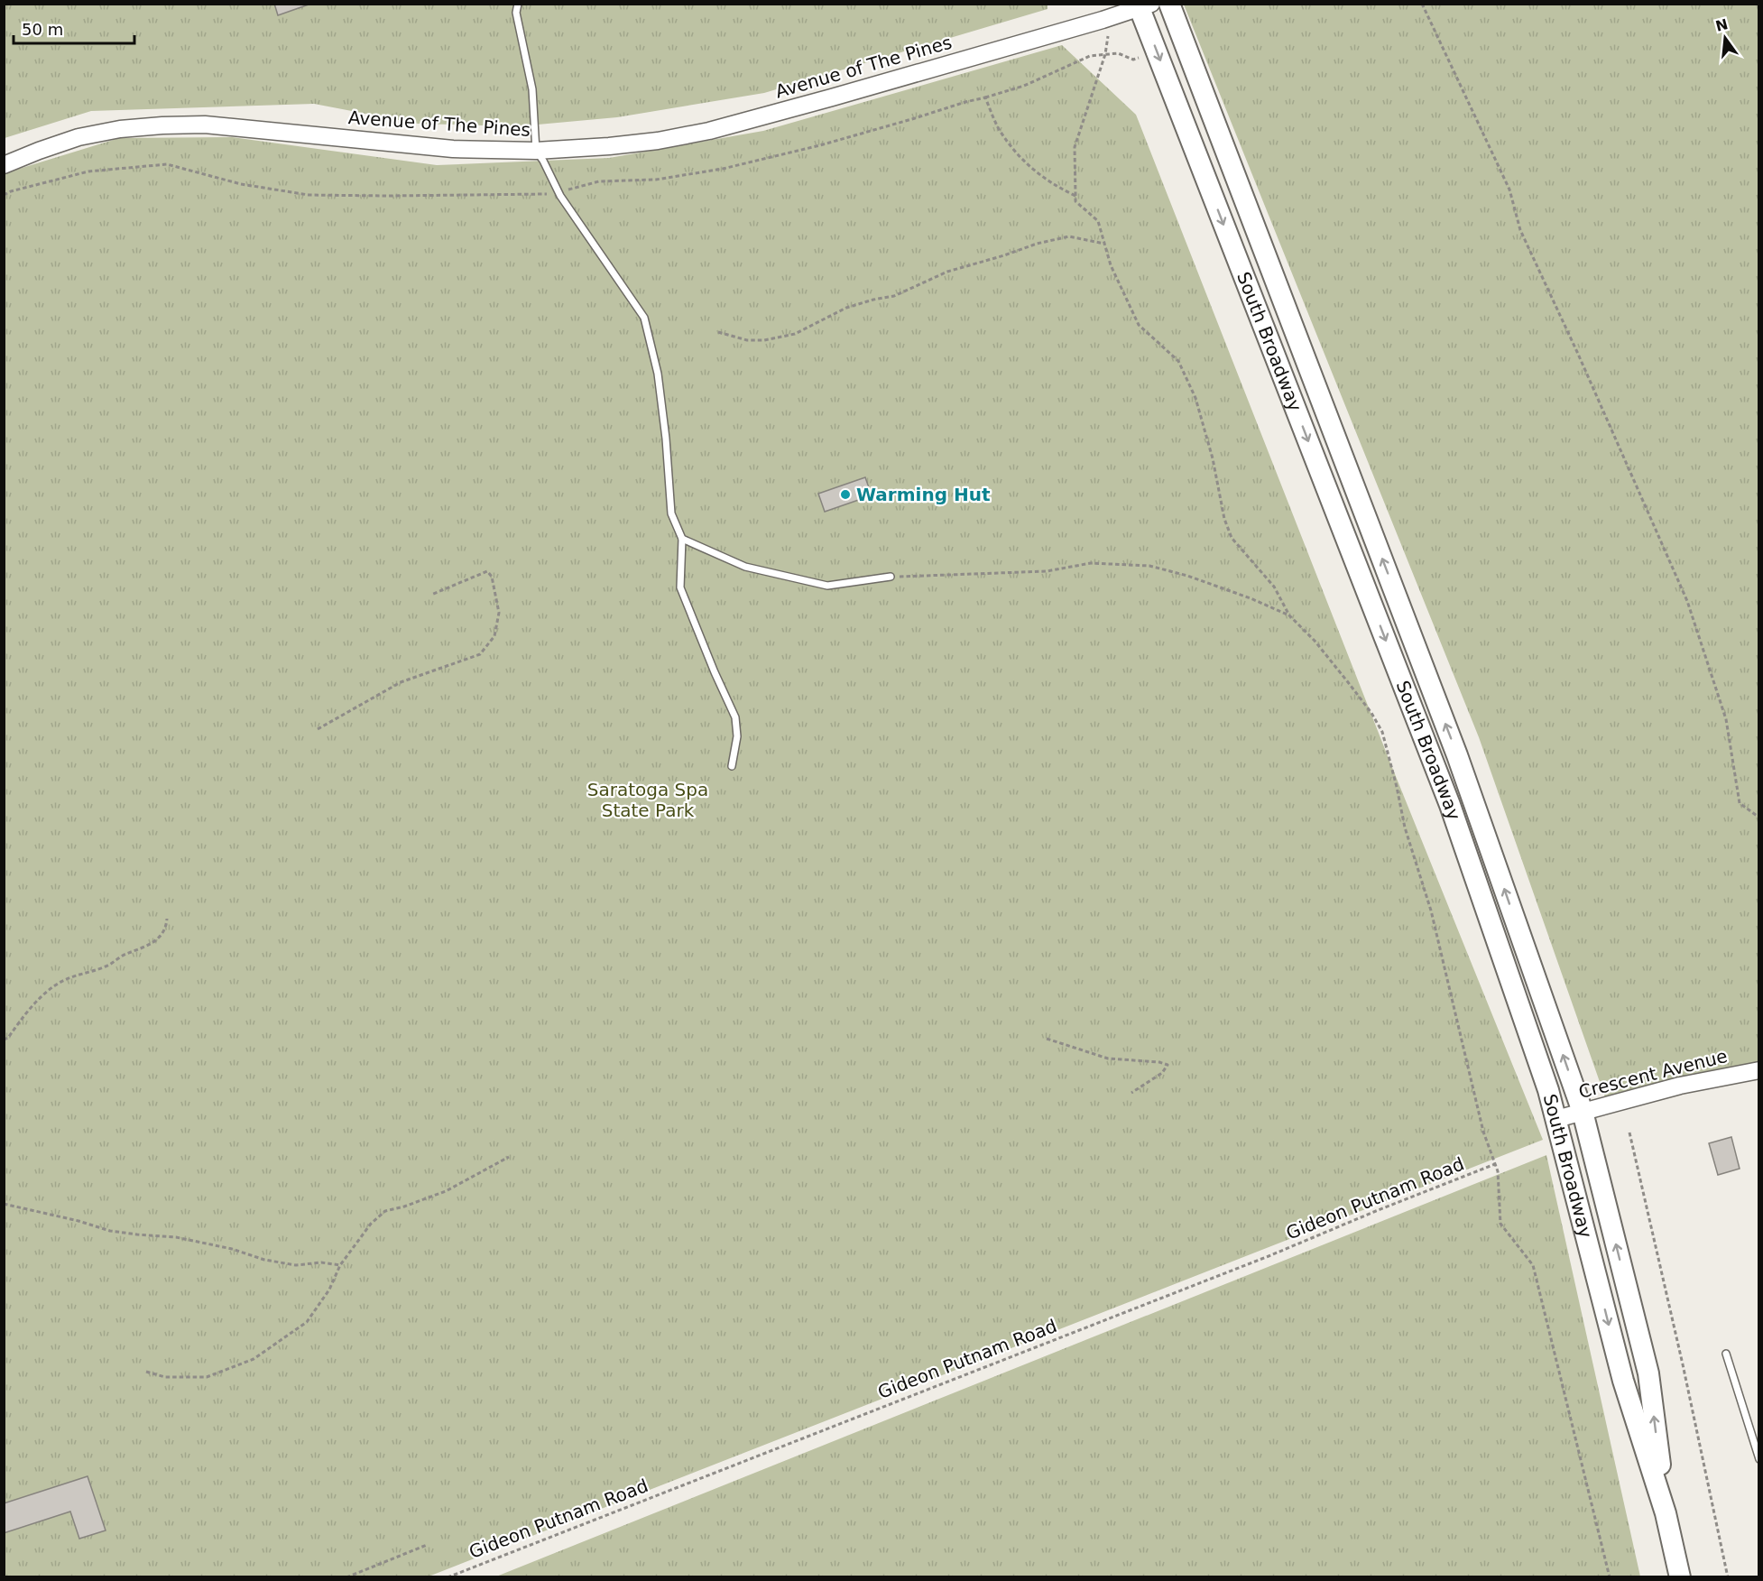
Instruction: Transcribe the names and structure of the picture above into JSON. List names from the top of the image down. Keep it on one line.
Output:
{"streets":{"main road":["South Broadway"],"street":["Avenue of The Pines","Crescent Avenue"],"path":["Gideon Putnam Road"]},"crossings":[["Avenue of The Pines","South Broadway"],["South Broadway","Crescent Avenue"]],"parks":["Saratoga Spa State Park"],"places":["Warming Hut"],"scale_bar":"50 m","north":"top"}
